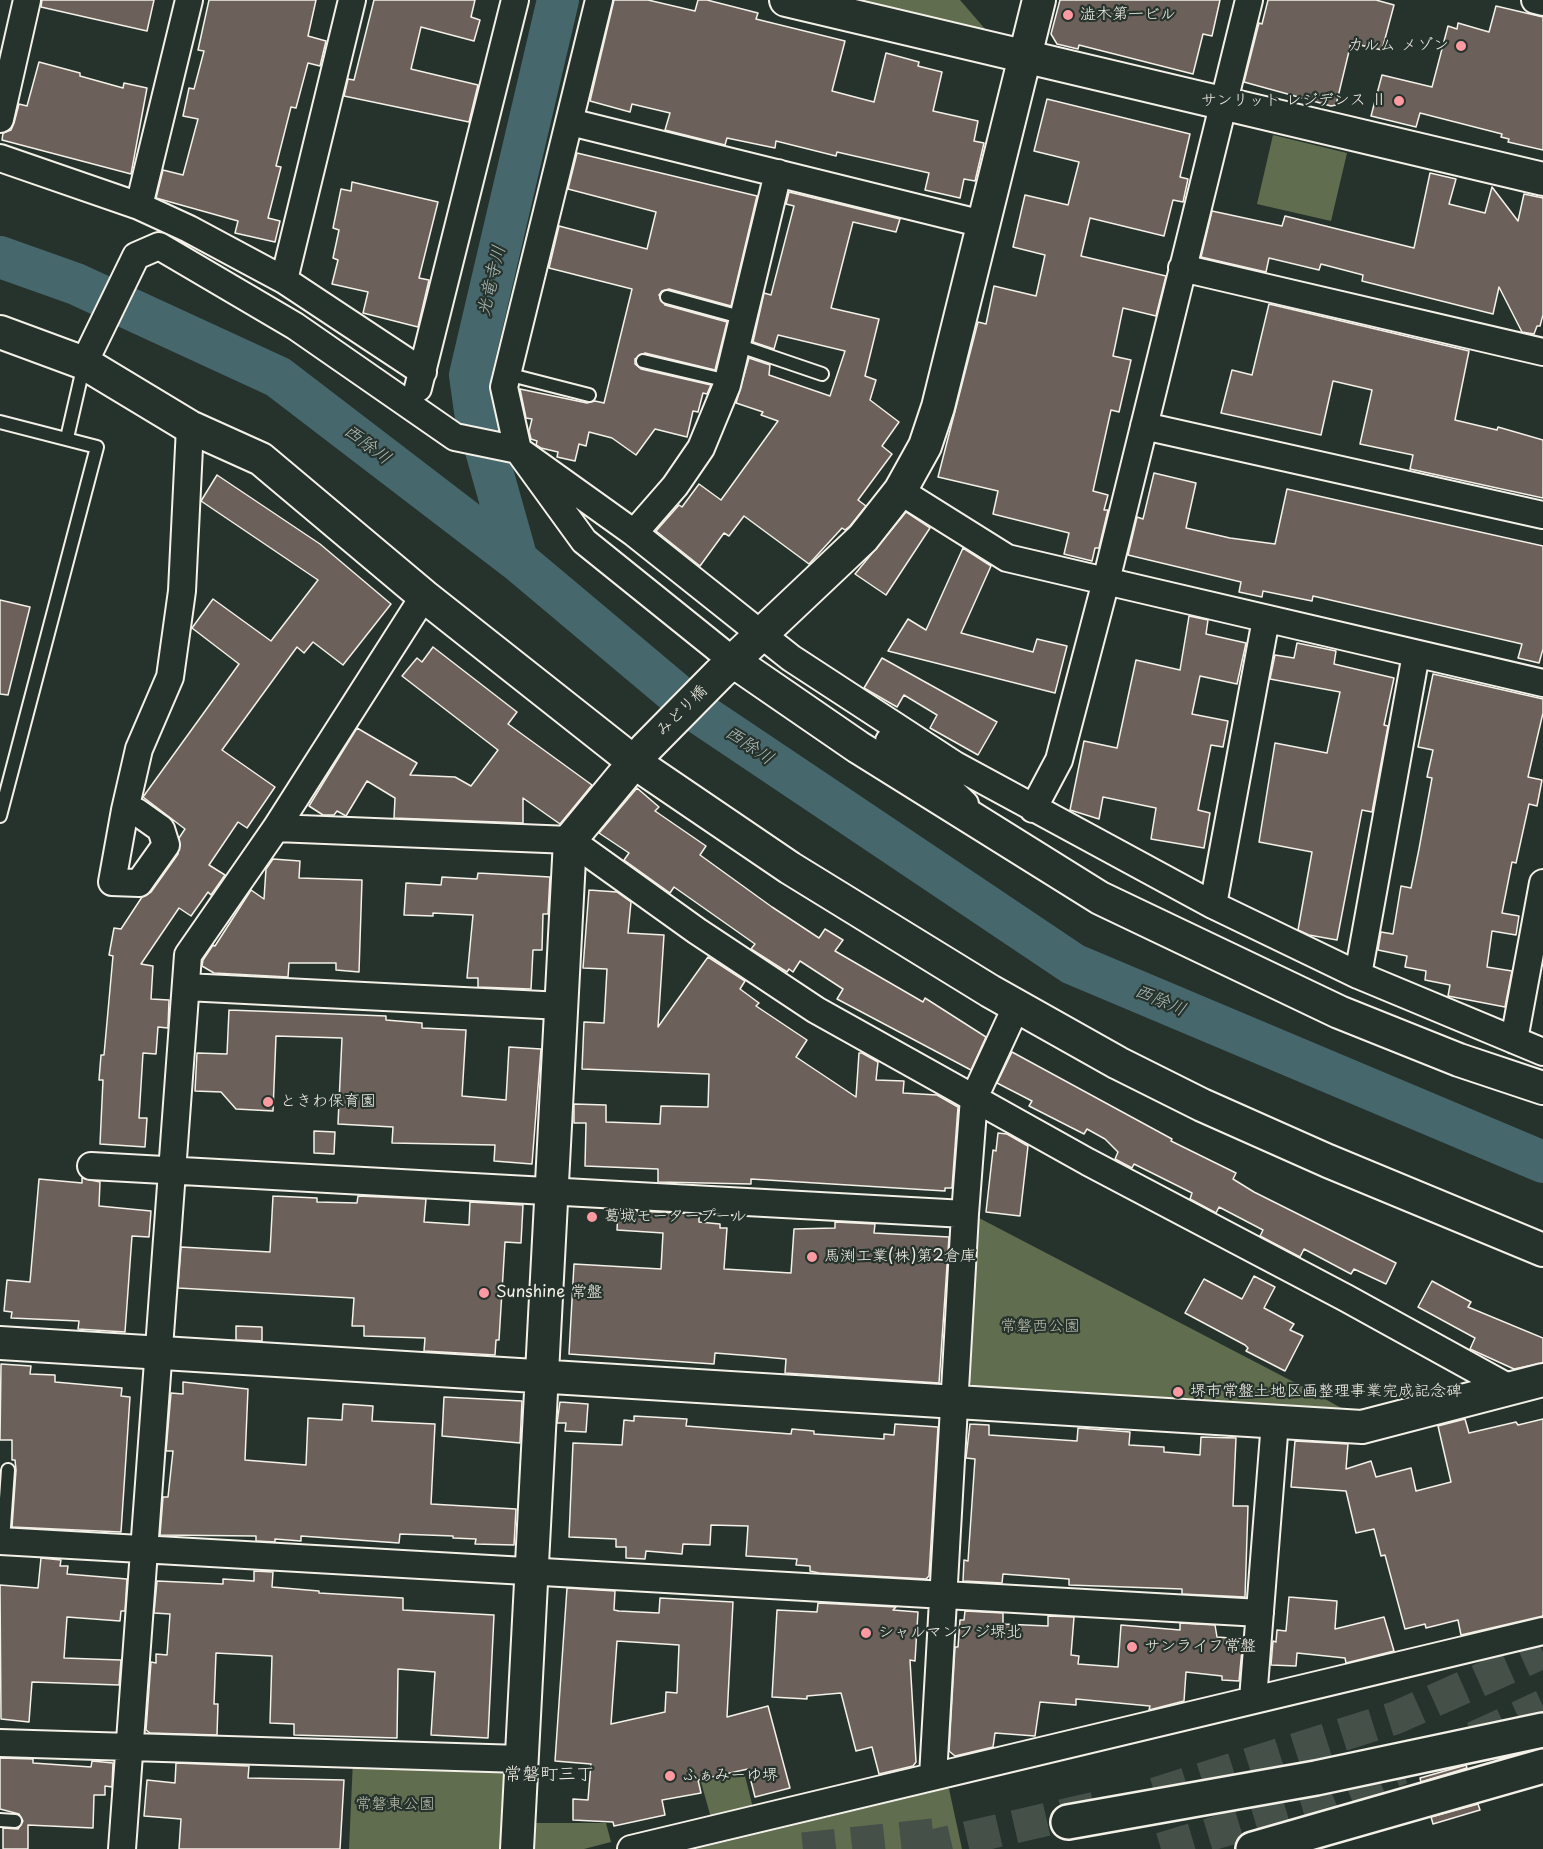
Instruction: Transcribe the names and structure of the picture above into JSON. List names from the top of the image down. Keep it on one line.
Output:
{"streets":{"street":["みどり橋"]},"districts":["常磐町三丁"],"water":["光竜寺川","西除川"],"parks":["常磐西公園","常磐東公園"],"places":["澁木第一ビル","カルム メゾン","サンリット レジデンス Ⅱ","ときわ保育園","葛城モータープール","馬渕工業(株)第2倉庫","Sunshine 常盤","堺市常盤土地区画整理事業完成記念碑","シャルマンフジ堺北","サンライフ常盤","ふぁみーゆ堺"]}
